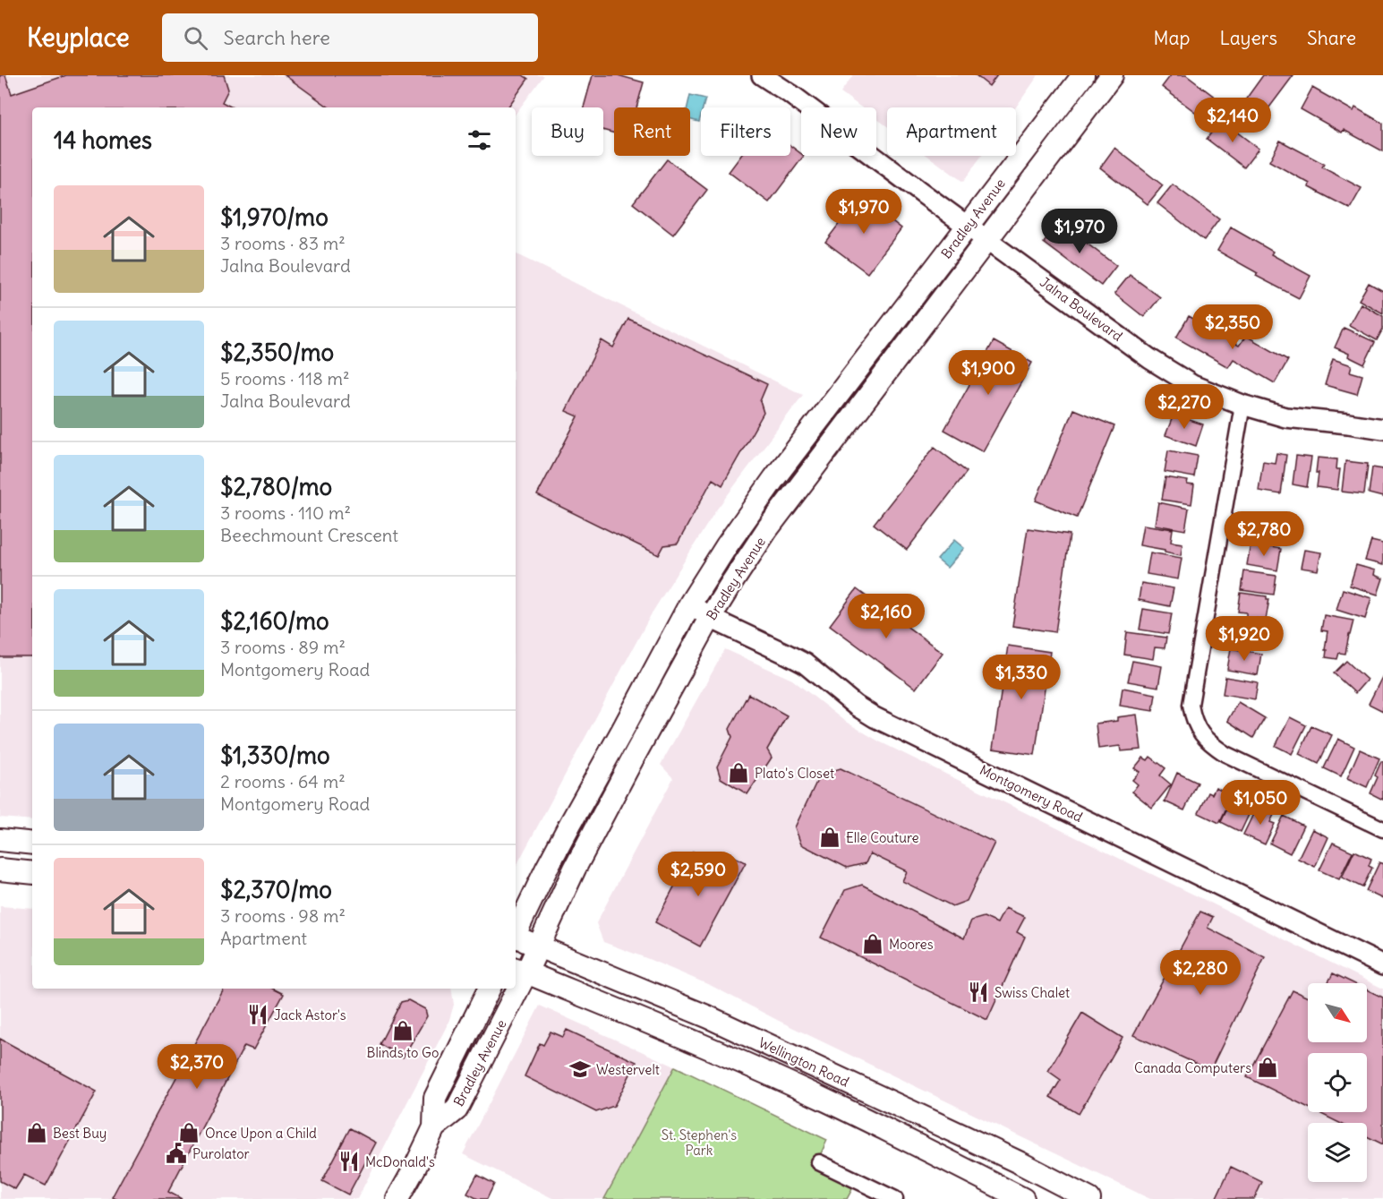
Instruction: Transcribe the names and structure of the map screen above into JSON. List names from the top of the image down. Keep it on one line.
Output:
{"streets":{"main road":["Bradley Avenue","Wellington Road"],"street":["Jalna Boulevard","Montgomery Road"]},"crossings":[["Bradley Avenue","Jalna Boulevard"],["Bradley Avenue","Montgomery Road"],["Bradley Avenue","Wellington Road"]],"parks":["St. Stephen's Park"],"places":{"shop":["Plato's Closet","Elle Couture","Moores","Blinds to Go","Canada Computers","Best Buy","Once Upon a Child"],"restaurant":["Swiss Chalet","Jack Astor's","McDonald's"],"school or university":["Westervelt"],"public building":["Purolator"]},"north":"bottom right","page":{"header":"Keyplace","search":"Search here","nav":["Map","Layers","Share"],"price":["$2,140","$1,970","$1,970","$2,350","$1,900","$2,270","$2,780","$2,160","$1,920","$1,330","$1,050","$2,590","$2,280","$2,370"],"chip":["Buy","Rent","Filters","New","Apartment"],"heading":"14 homes","list":[{"name":"$1,970/mo","note":"3 rooms · 83 m² · Jalna Boulevard"},{"name":"$2,350/mo","note":"5 rooms · 118 m² · Jalna Boulevard"},{"name":"$2,780/mo","note":"3 rooms · 110 m² · Beechmount Crescent"},{"name":"$2,160/mo","note":"3 rooms · 89 m² · Montgomery Road"},{"name":"$1,330/mo","note":"2 rooms · 64 m² · Montgomery Road"},{"name":"$2,370/mo","note":"3 rooms · 98 m² · Apartment"}]}}
